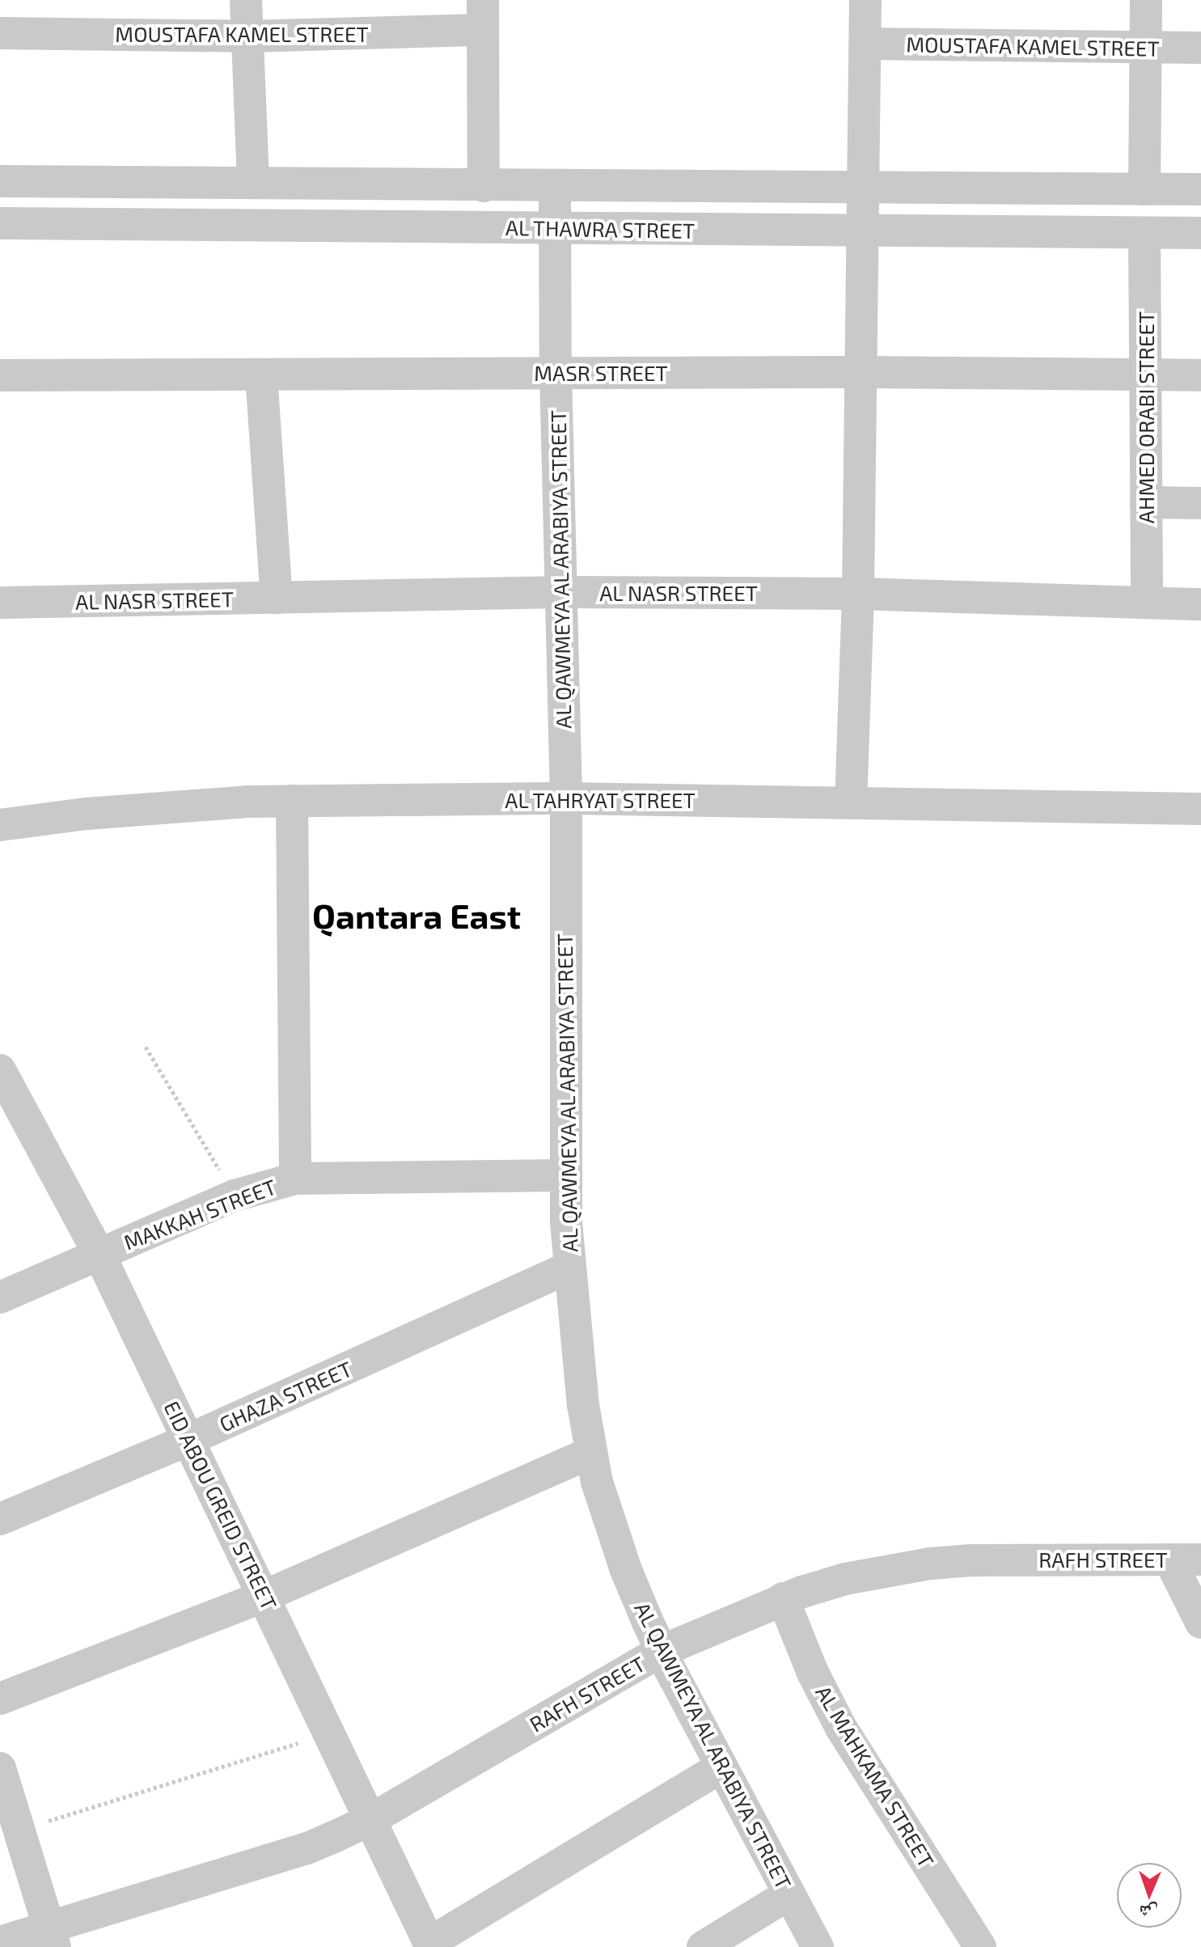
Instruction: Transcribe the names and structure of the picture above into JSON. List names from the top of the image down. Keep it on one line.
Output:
{"streets":{"street":["MOUSTAFA KAMEL STREET","AL THAWRA STREET","MASR STREET","AHMED ORABI STREET","AL QAWMEYA AL ARABIYA STREET","AL NASR STREET","AL TAHRYAT STREET","MAKKAH STREET","GHAZA STREET","EID ABOU GREID STREET","RAFH STREET","AL MAHKAMA STREET"]},"crossings":[["AL THAWRA STREET","AHMED ORABI STREET"],["AL THAWRA STREET","AL QAWMEYA AL ARABIYA STREET"],["MASR STREET","AHMED ORABI STREET"],["MASR STREET","AL QAWMEYA AL ARABIYA STREET"],["AHMED ORABI STREET","AL NASR STREET"],["AL QAWMEYA AL ARABIYA STREET","AL NASR STREET"],["AL QAWMEYA AL ARABIYA STREET","AL TAHRYAT STREET"],["AL QAWMEYA AL ARABIYA STREET","MAKKAH STREET"],["AL QAWMEYA AL ARABIYA STREET","GHAZA STREET"],["AL QAWMEYA AL ARABIYA STREET","RAFH STREET"],["MAKKAH STREET","EID ABOU GREID STREET"],["GHAZA STREET","EID ABOU GREID STREET"],["EID ABOU GREID STREET","RAFH STREET"],["RAFH STREET","AL MAHKAMA STREET"]],"districts":["Qantara East"],"north":"bottom"}
